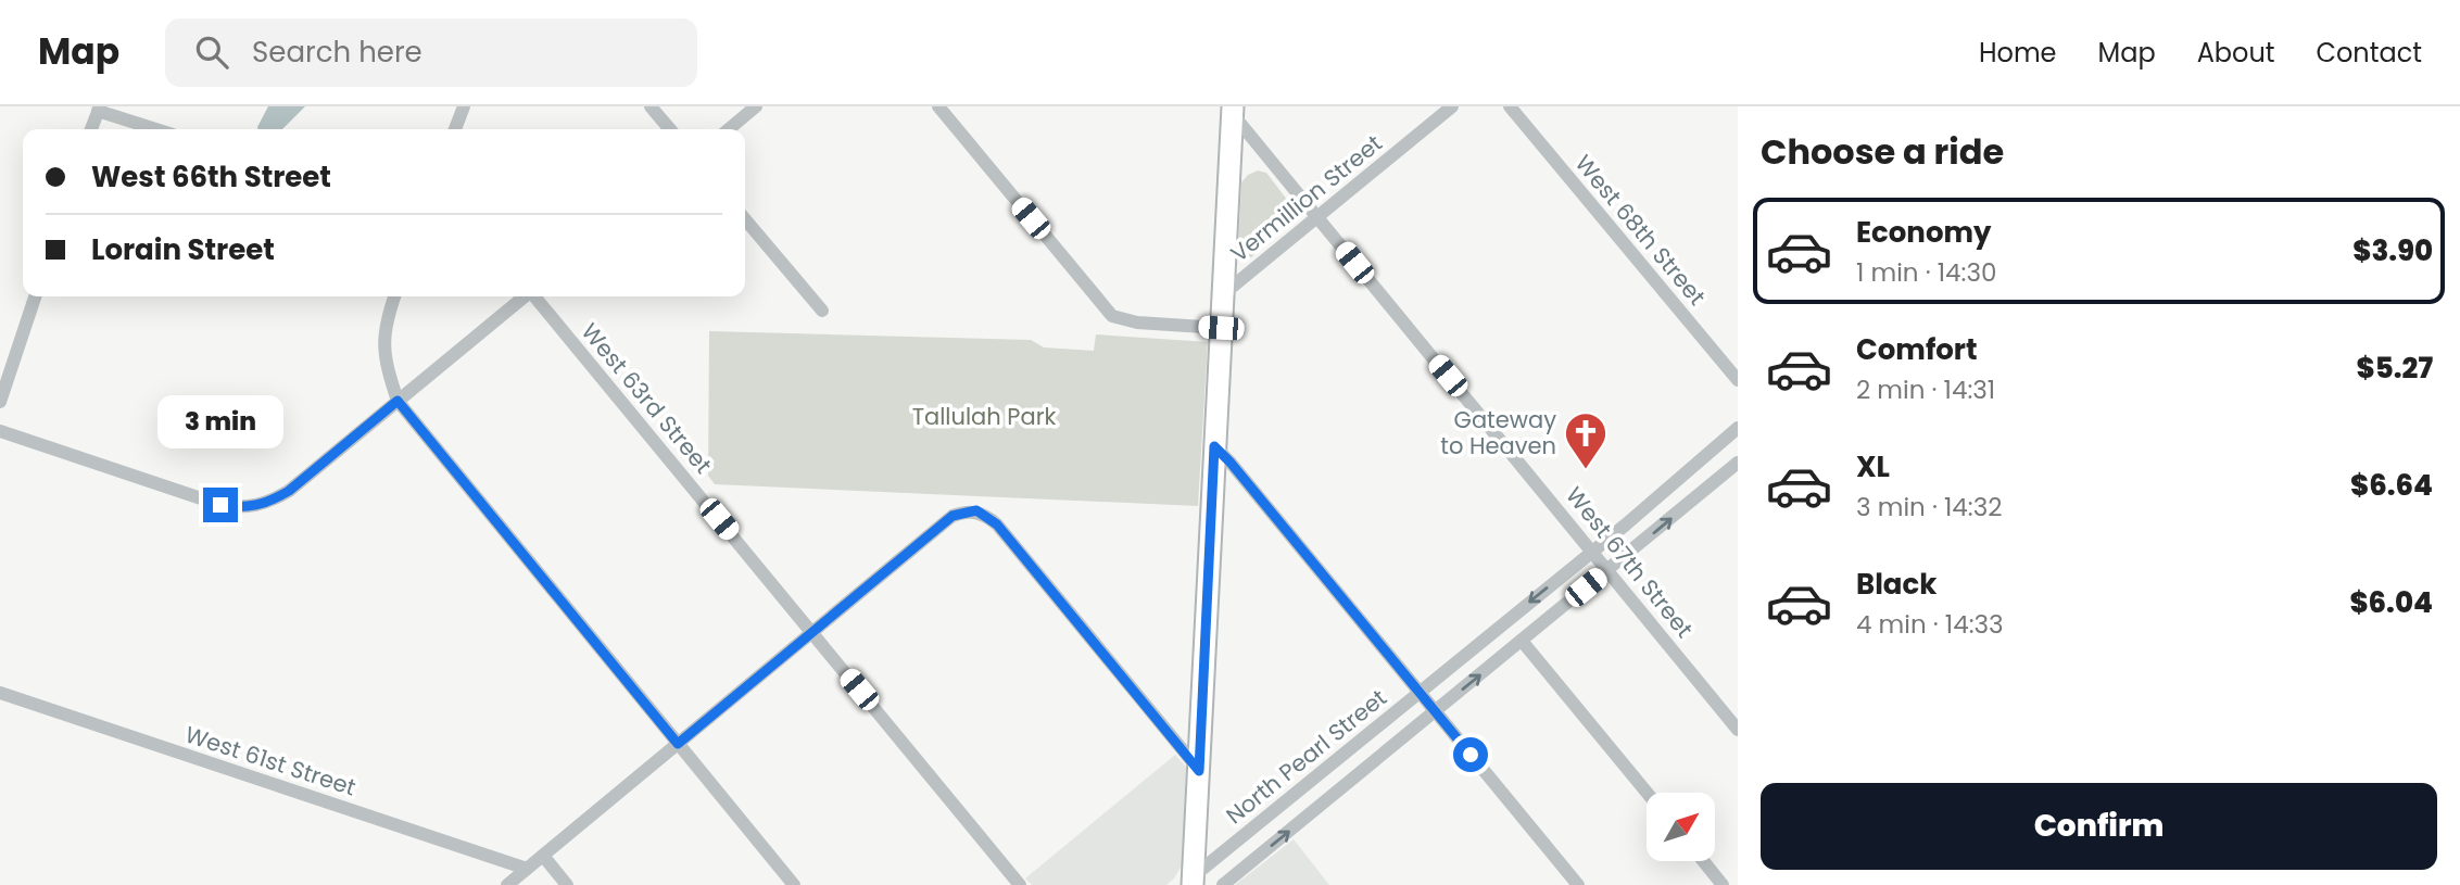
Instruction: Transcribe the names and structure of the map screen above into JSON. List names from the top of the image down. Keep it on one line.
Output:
{"streets":{"street":["Vermillion Street","West 68th Street","West 63rd Street","West 67th Street","North Pearl Street","West 61st Street"]},"crossings":[["Vermillion Street","West 67th Street"],["West 67th Street","North Pearl Street"]],"parks":["Tallulah Park"],"places":{"church":["Gateway to Heaven"]},"north":"top right","page":{"header":"Map","search":"Search here","nav":["Home","Map","About","Contact"],"heading":"Choose a ride","banner":["West 66th Street","Lorain Street"],"list":[{"name":"Economy","note":"1 min · 14:30","value":"$3.90"},{"name":"Comfort","note":"2 min · 14:31","value":"$5.27"},{"name":"XL","note":"3 min · 14:32","value":"$6.64"},{"name":"Black","note":"4 min · 14:33","value":"$6.04"}],"bubble":"3 min","buttons":"Confirm"}}
